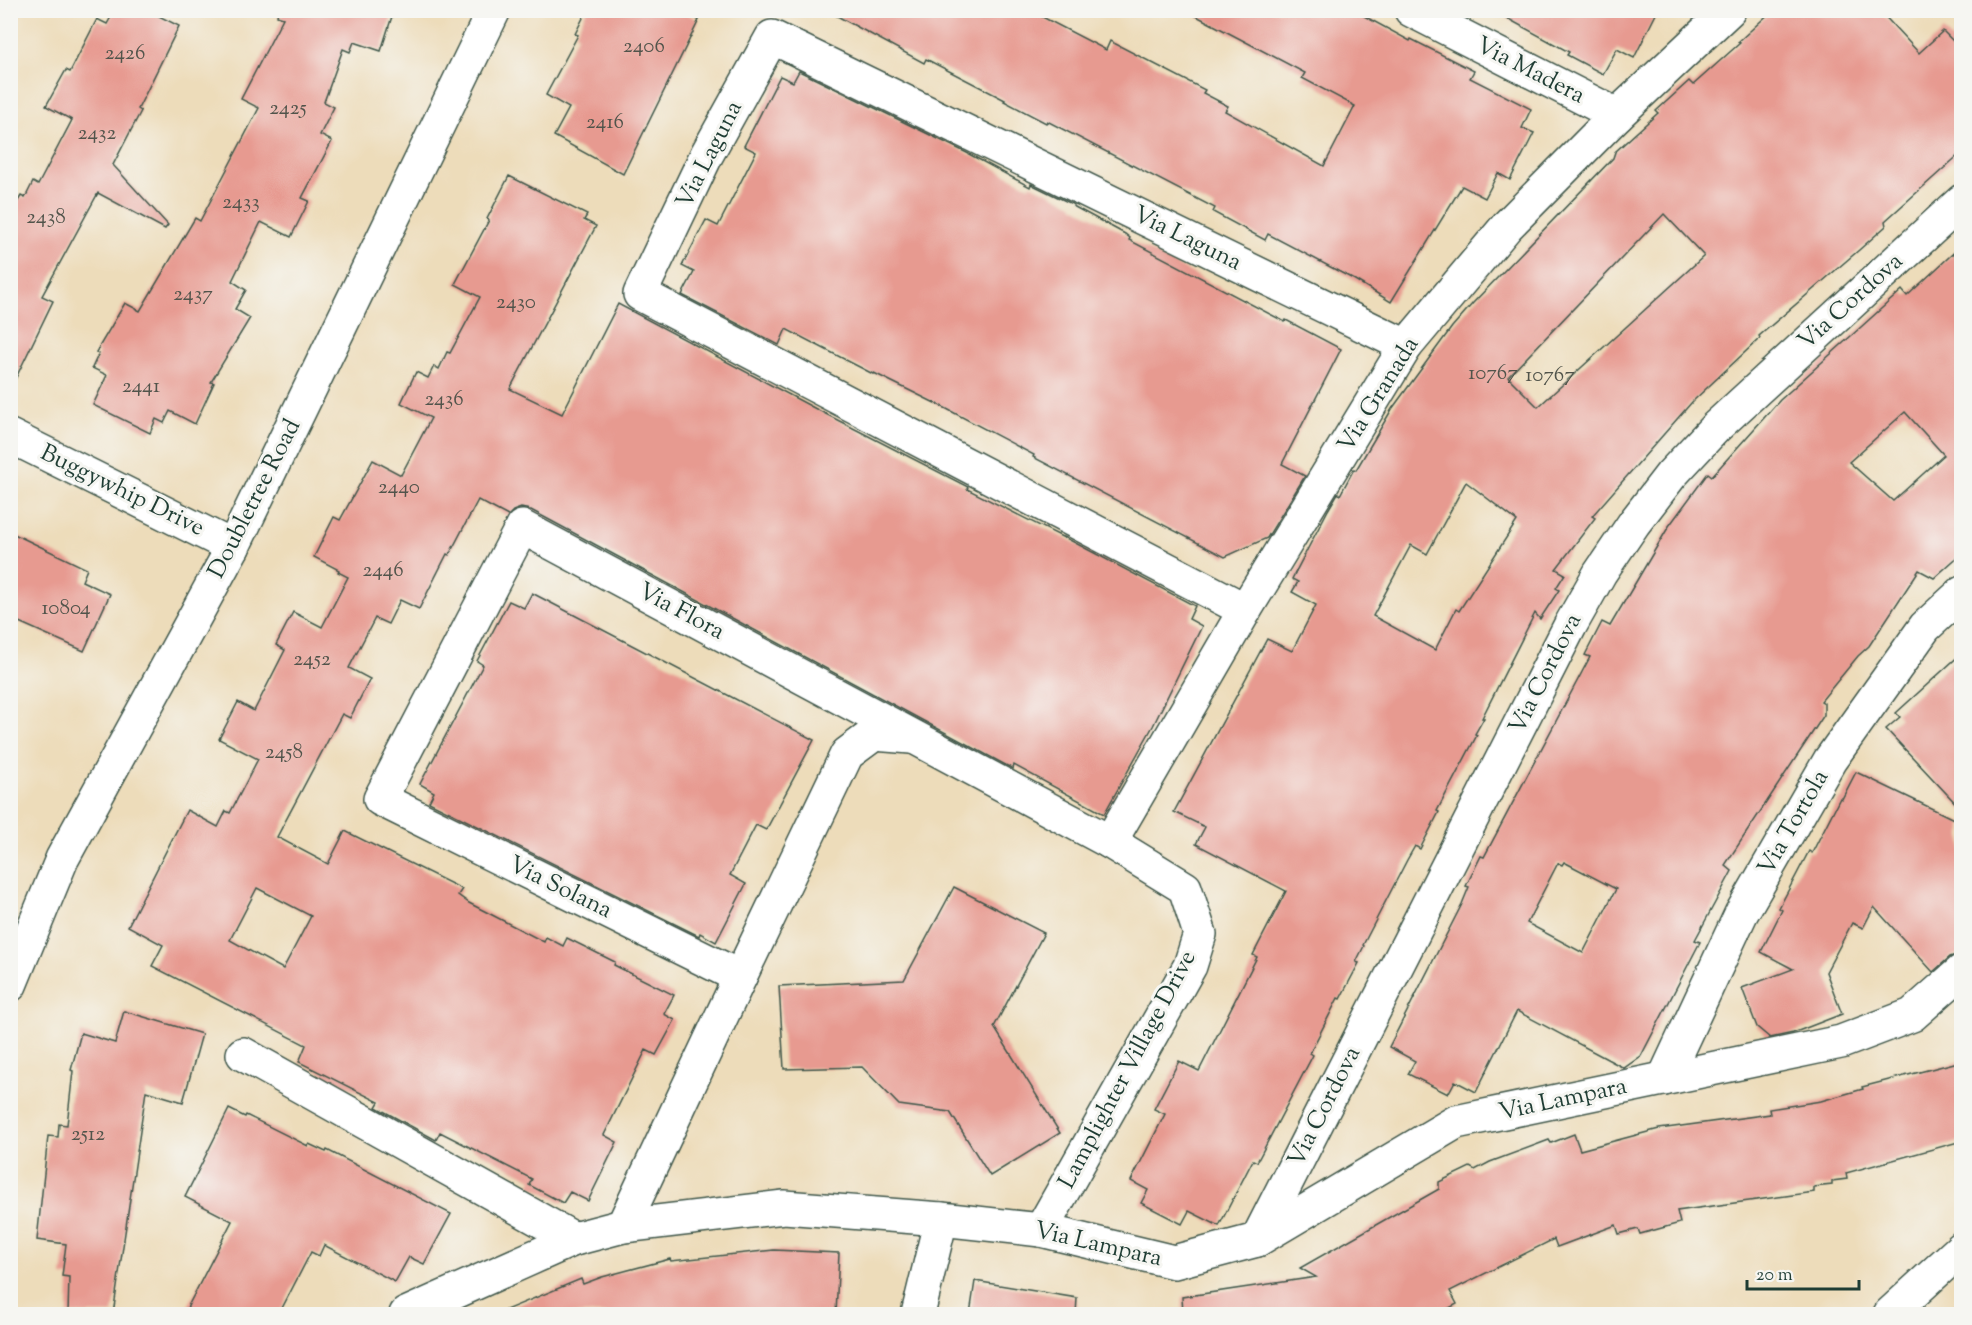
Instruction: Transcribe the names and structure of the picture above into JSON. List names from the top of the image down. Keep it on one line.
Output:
{"streets":{"street":["Via Madera","Via Laguna","Via Cordova","Via Granada","Buggywhip Drive","Doubletree Road","Via Flora","Via Tortola","Via Solana","Lamplighter Village Drive","Via Lampara"]},"crossings":[["Via Madera","Via Granada"],["Via Laguna","Via Granada"],["Via Cordova","Via Lampara"],["Via Granada","Via Flora"],["Via Granada","Lamplighter Village Drive"],["Buggywhip Drive","Doubletree Road"],["Via Flora","Via Solana"],["Via Flora","Lamplighter Village Drive"],["Via Tortola","Via Lampara"],["Lamplighter Village Drive","Via Lampara"]],"house_numbers":["2406","2426","2425","2416","2432","2433","2438","2437","2430","10767","10767","2441","2436","2440","2446","10804","2452","2458","2512"],"scale_bar":"20 m"}
